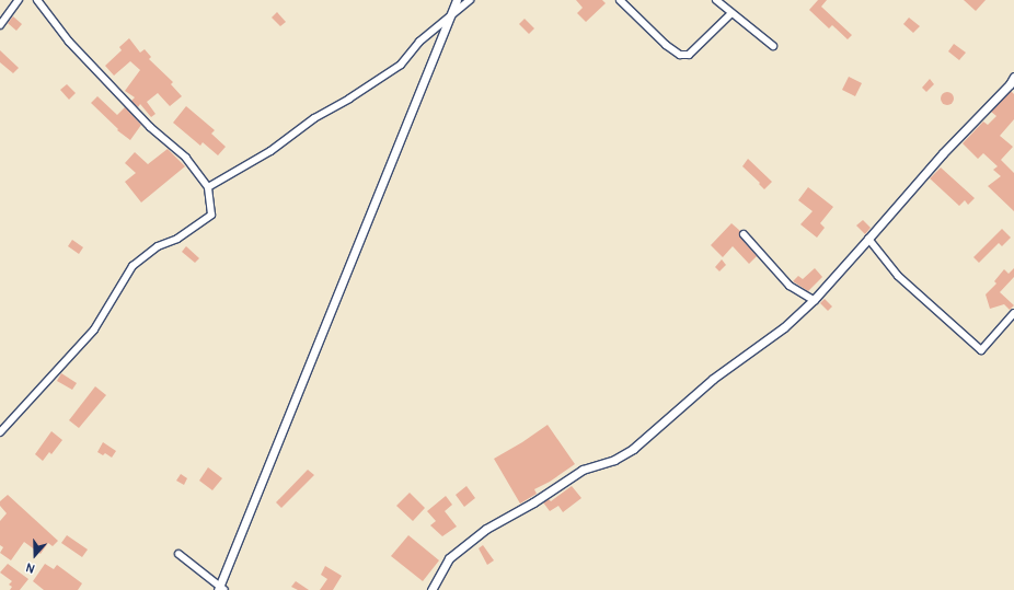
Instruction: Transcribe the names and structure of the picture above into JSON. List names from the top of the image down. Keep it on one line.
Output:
{"north":"bottom"}
